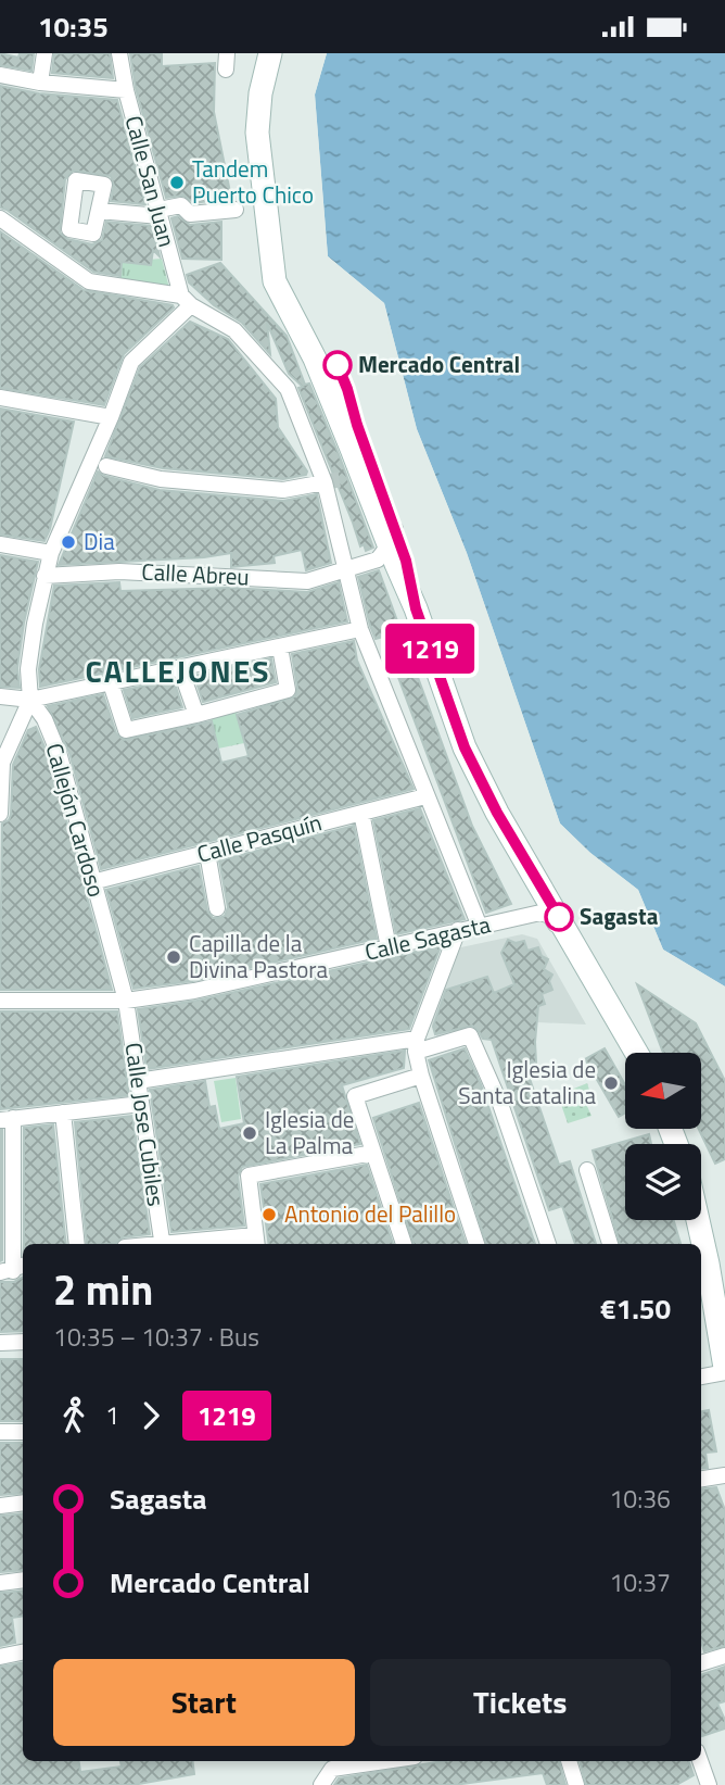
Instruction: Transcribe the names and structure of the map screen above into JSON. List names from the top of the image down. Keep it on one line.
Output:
{"streets":{"street":["Calle San Juan","Calle Abreu","Callejón Cardoso","Calle Pasquín","Calle Sagasta","Calle Jose Cubiles"]},"crossings":[["Calle San Juan","Callejón Cardoso"],["Calle Abreu","Callejón Cardoso"],["Callejón Cardoso","Calle Pasquín"],["Callejón Cardoso","Calle Sagasta"],["Callejón Cardoso","Calle Jose Cubiles"],["Calle Sagasta","Calle Jose Cubiles"]],"districts":["CALLEJONES"],"places":["Tandem Puerto Chico","Mercado Central","Dia","Sagasta","Capilla de la Divina Pastora","Iglesia de Santa Catalina","Iglesia de La Palma","Antonio del Palillo"],"lines":["bus line 1219"],"north":"left","page":{"status":"10:35","on_map":"1219","heading":["2 min","10:35 – 10:37 · Bus","€1.50"],"legs":["1","1219"],"list":[{"name":"Sagasta","value":"10:36"},{"name":"Mercado Central","value":"10:37"}],"buttons":["Start","Tickets"]}}
